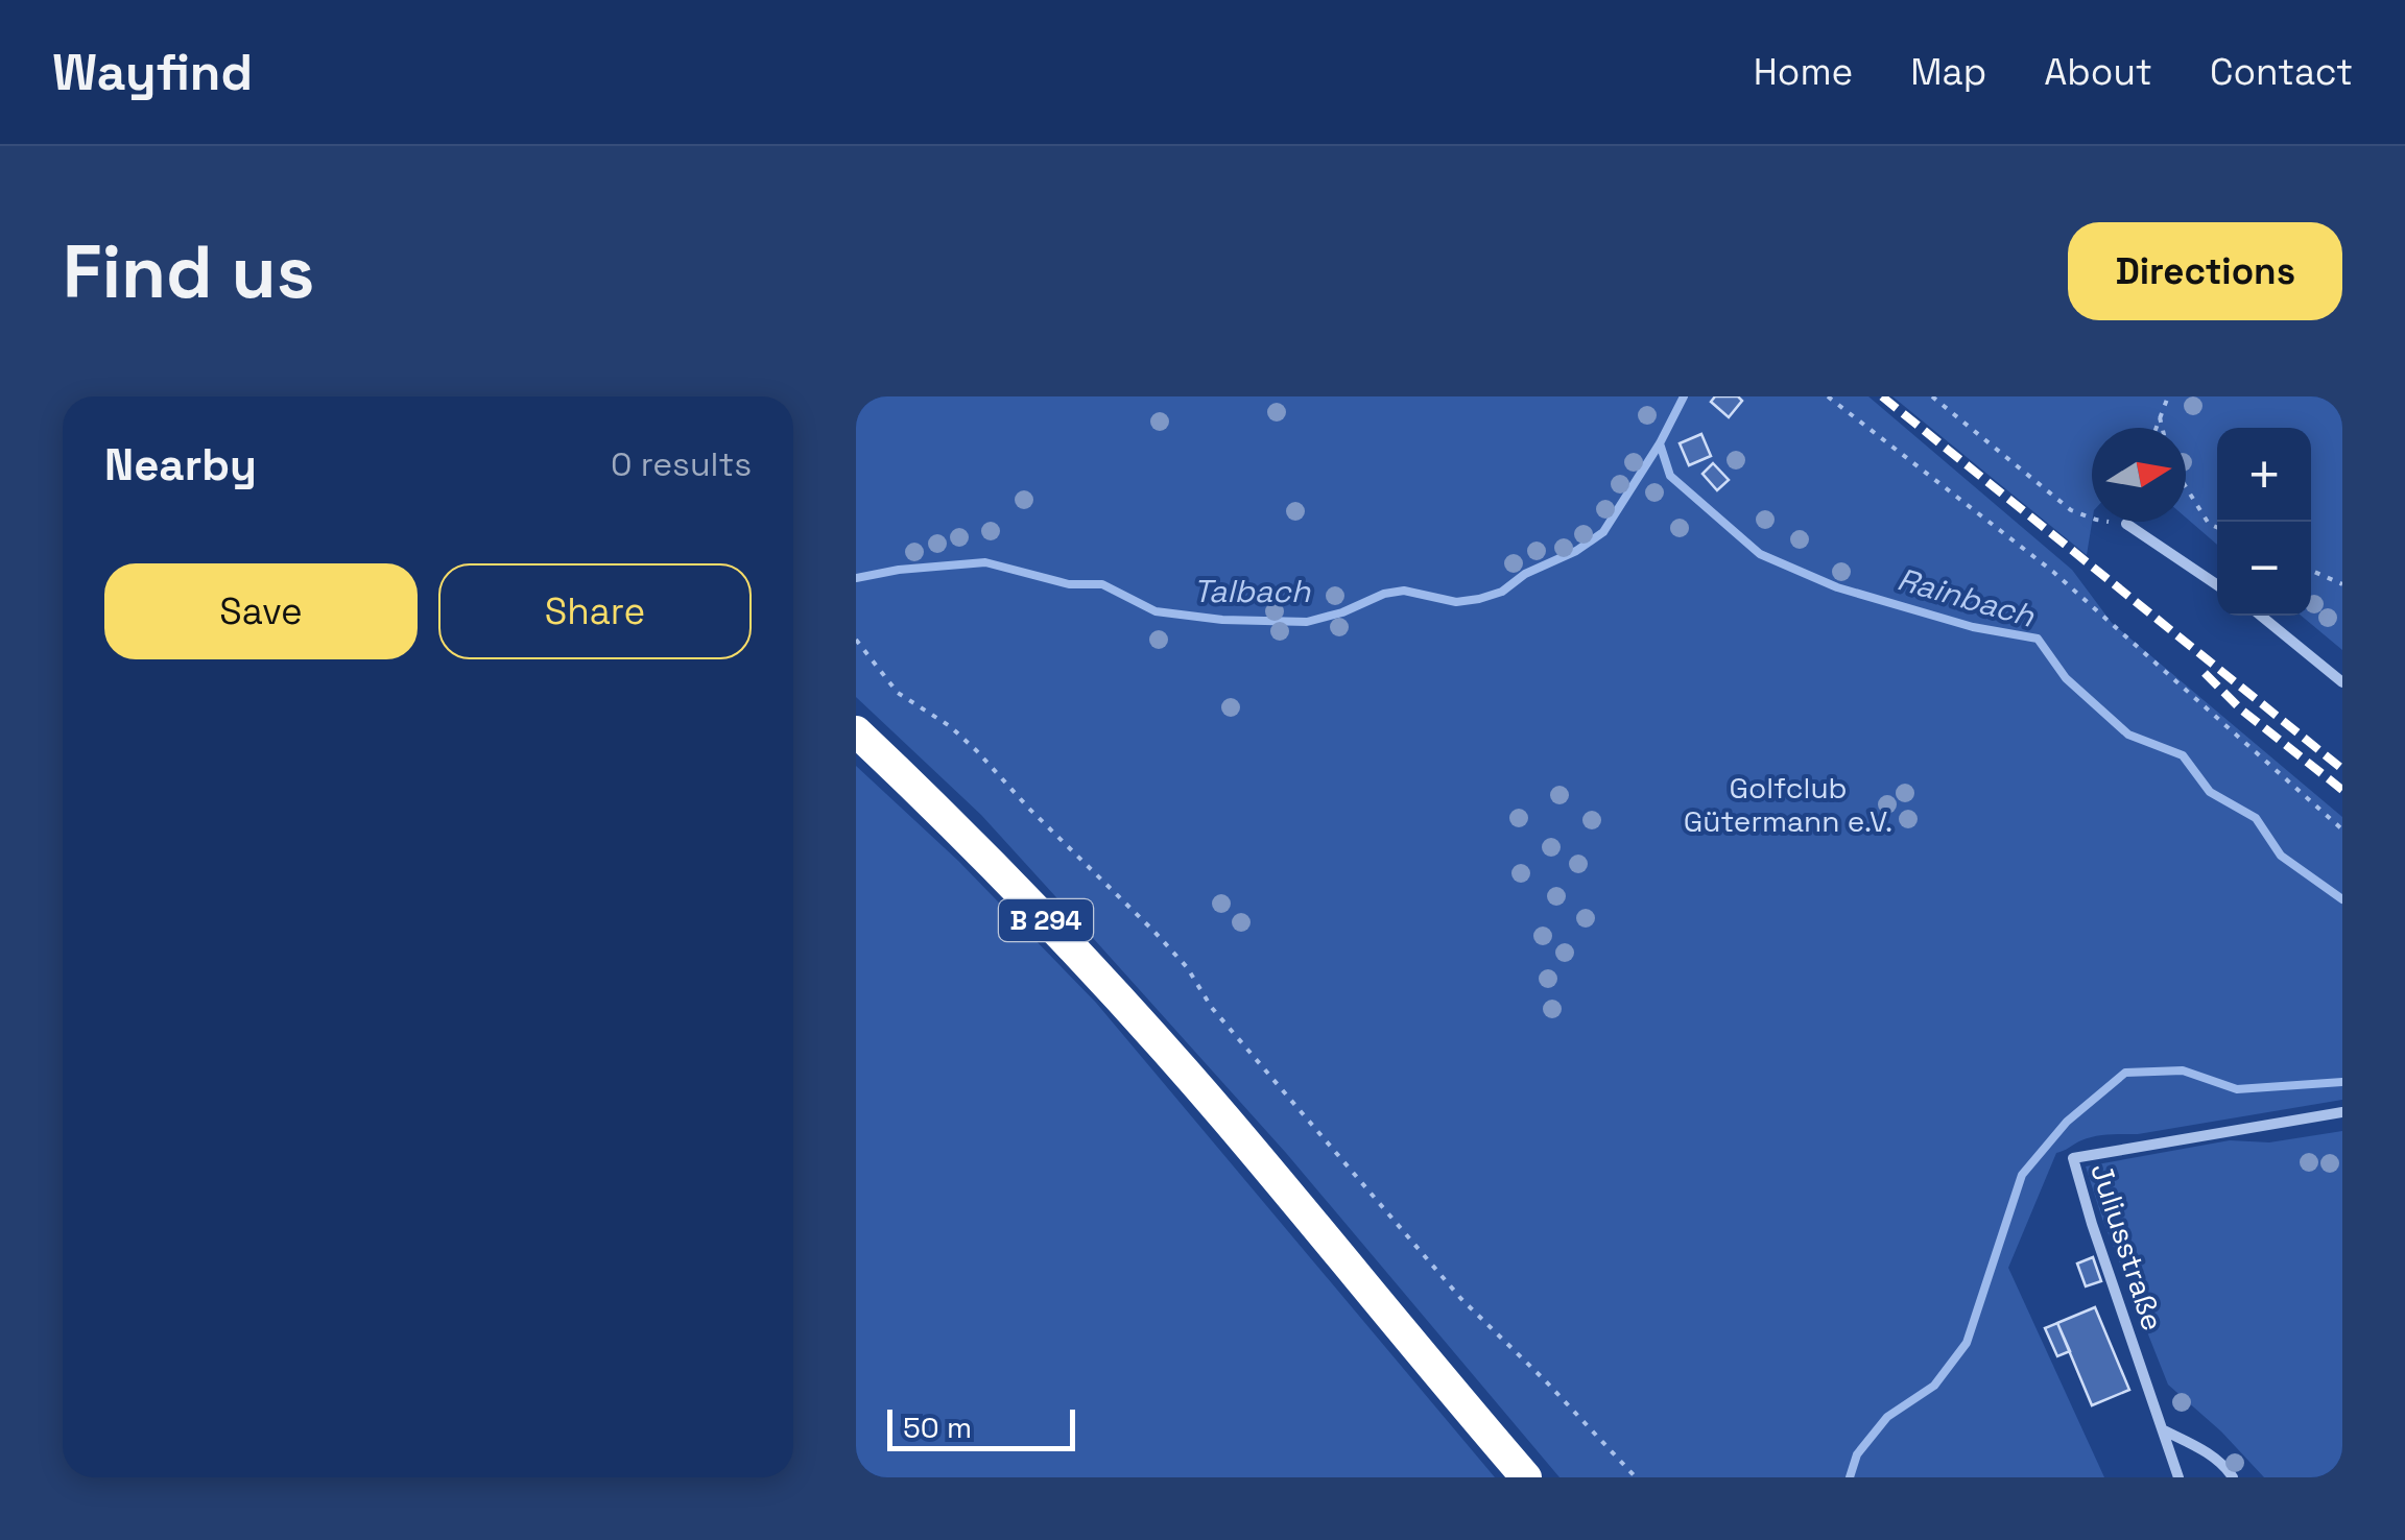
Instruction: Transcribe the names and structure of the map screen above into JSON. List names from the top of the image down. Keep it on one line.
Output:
{"streets":{"highway":["B 294"],"street":["Juliusstraße"]},"water":["Talbach","Rainbach"],"parks":["Golfclub Gütermann e.V."],"scale_bar":"50 m","north":"right","page":{"header":"Wayfind","nav":["Home","Map","About","Contact"],"buttons":["Directions",["Save","Share"]],"title":"Find us","heading":["Nearby","0 results"],"map_buttons":["+","−"],"scale":"50 m"}}
